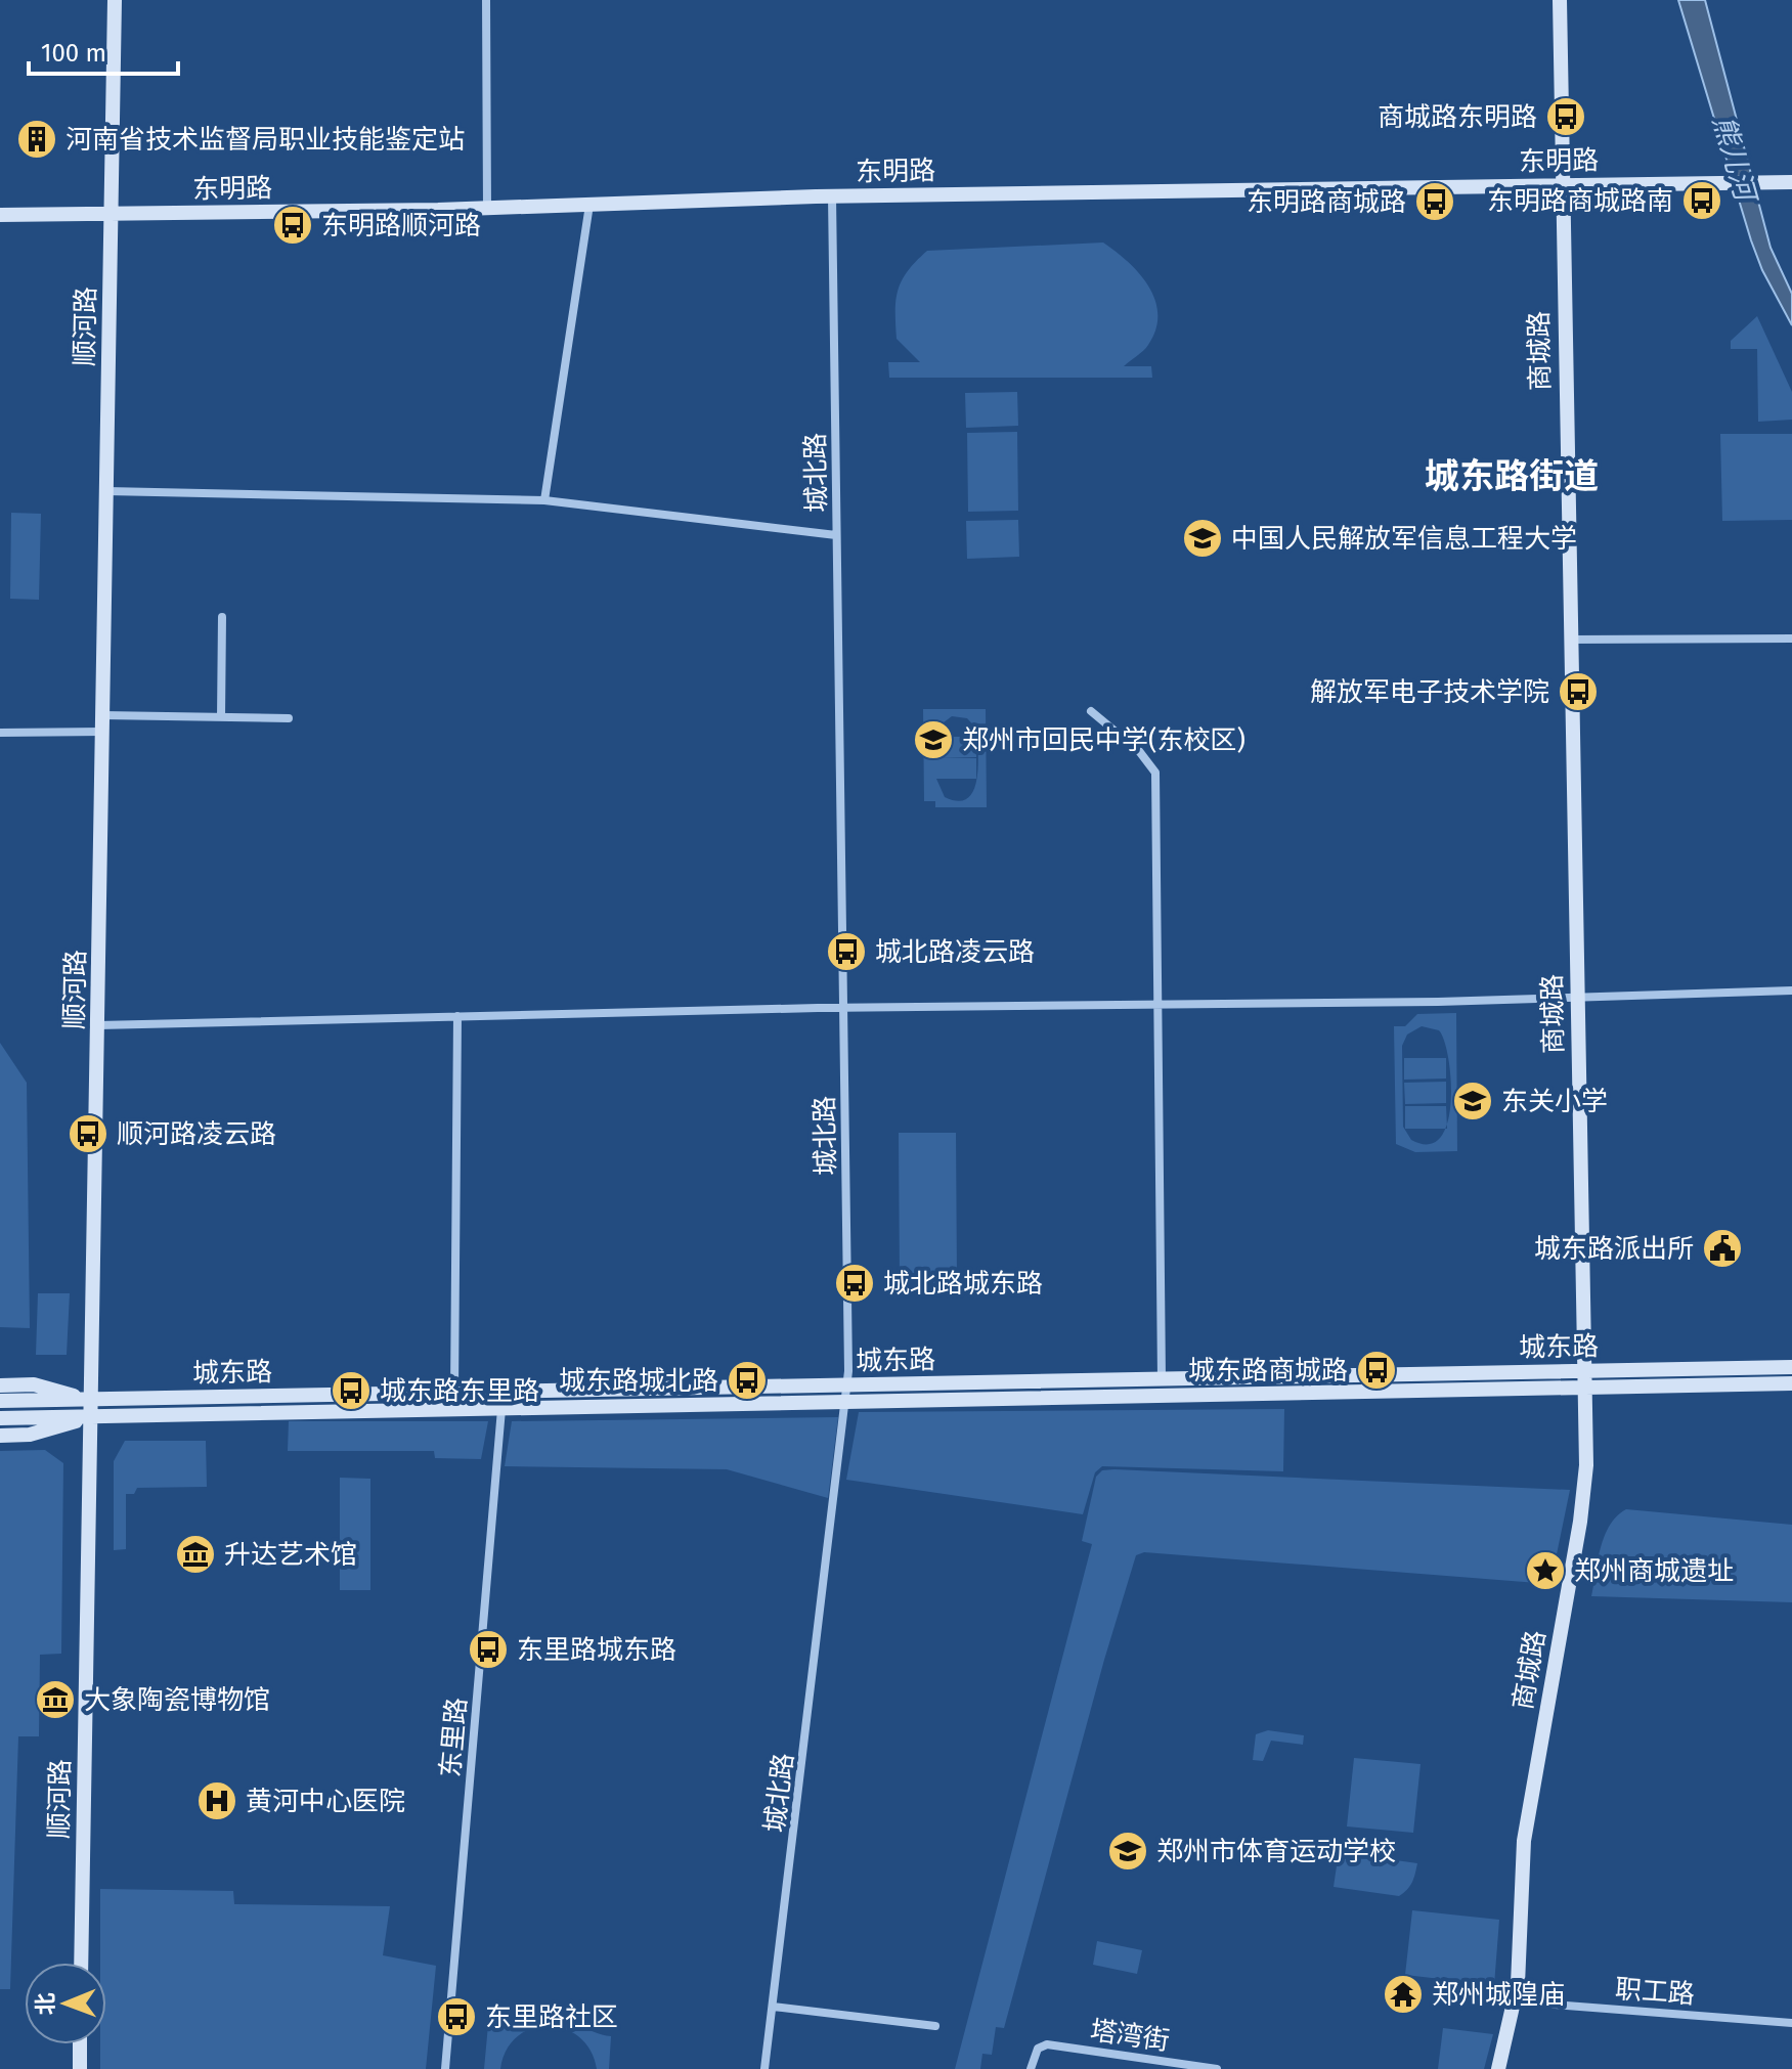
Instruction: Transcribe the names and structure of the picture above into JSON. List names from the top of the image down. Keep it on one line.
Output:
{"streets":{"street":["东明路","顺河路","商城路","城北路","城东路","东里路","职工路","塔湾街"]},"crossings":[["东明路","顺河路"],["东明路","商城路"],["东明路","城北路"],["顺河路","城东路"],["商城路","城东路"],["商城路","职工路"],["城北路","城东路"],["城东路","东里路"]],"districts":["城东路街道"],"water":["熊儿河"],"places":{"bus stop":["商城路东明路","东明路商城路南","东明路商城路","东明路顺河路","解放军电子技术学院","城北路凌云路","顺河路凌云路","城北路城东路","城东路商城路","城东路城北路","城东路东里路","东里路城东路","东里路社区"],"building":["河南省技术监督局职业技能鉴定站"],"school or university":["中国人民解放军信息工程大学","郑州市回民中学(东校区)","东关小学","郑州市体育运动学校"],"public building":["城东路派出所"],"museum":["升达艺术馆","大象陶瓷博物馆"],"place":["郑州商城遗址"],"hospital":["黄河中心医院"],"temple":["郑州城隍庙"]},"scale_bar":"100 m","north":"left"}
